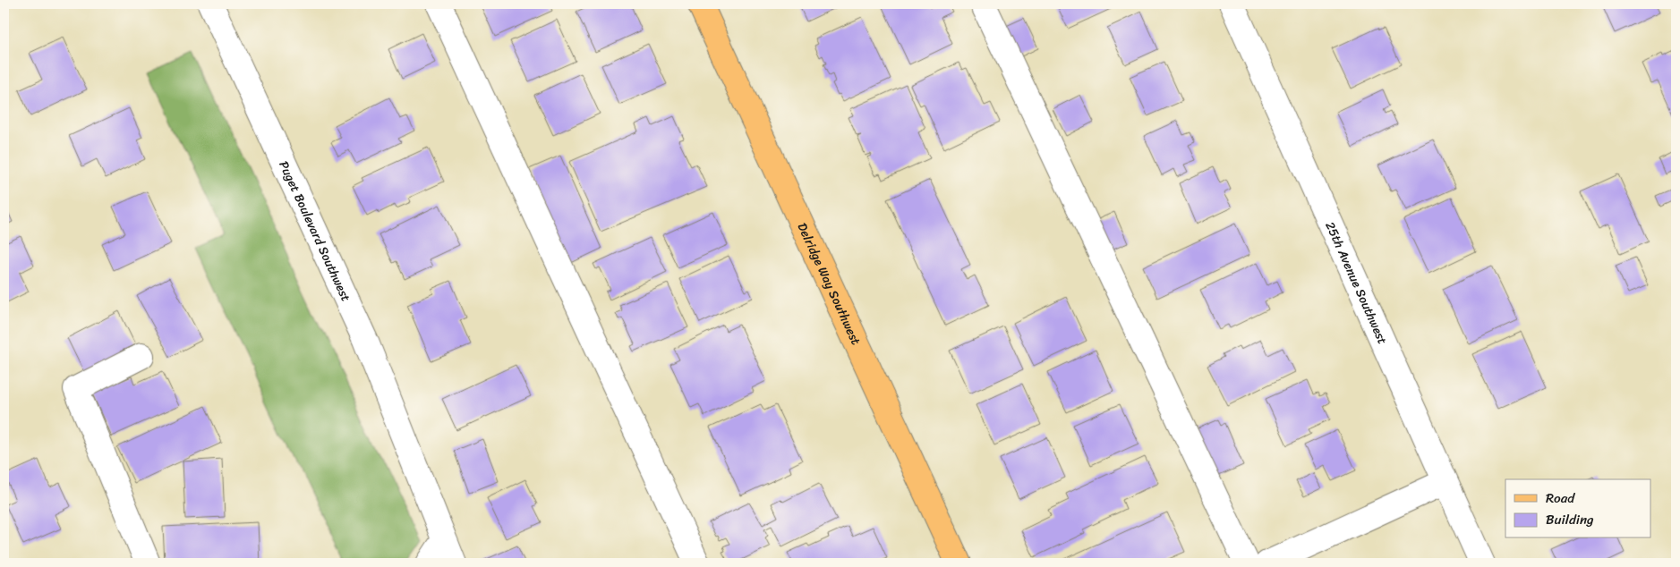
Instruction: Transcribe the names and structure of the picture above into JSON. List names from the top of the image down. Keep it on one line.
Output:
{"streets":{"main road":["Delridge Way Southwest"],"street":["Puget Boulevard Southwest","25th Avenue Southwest"]},"legend":["Road","Building"]}
